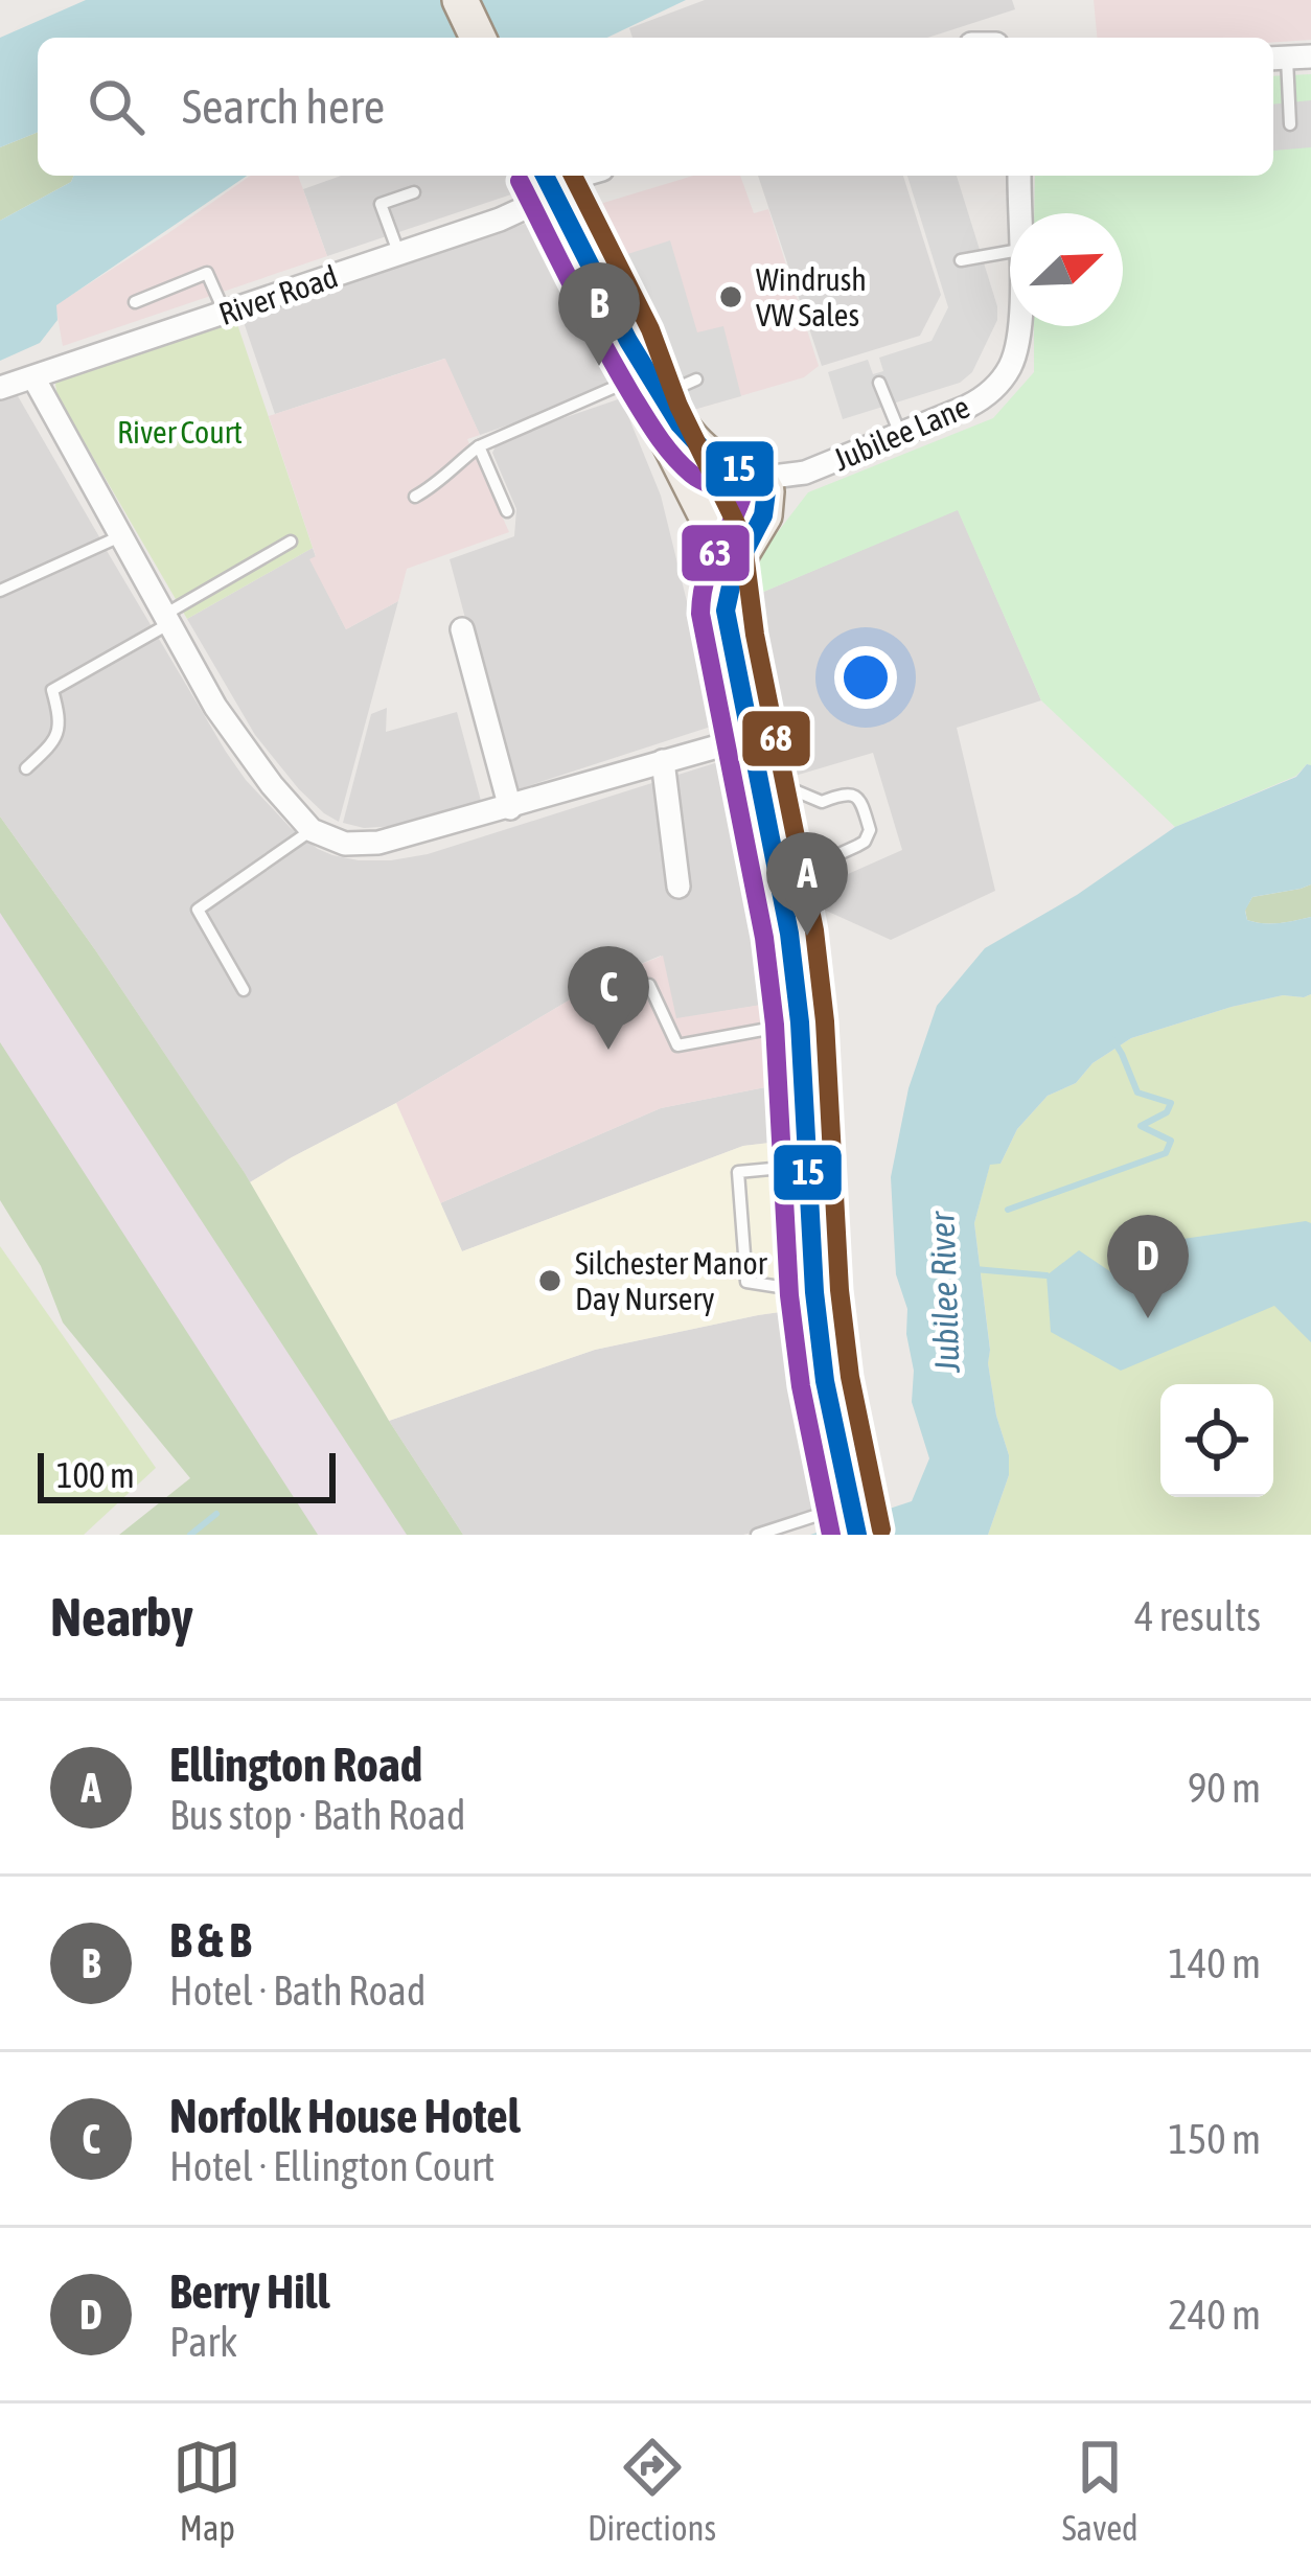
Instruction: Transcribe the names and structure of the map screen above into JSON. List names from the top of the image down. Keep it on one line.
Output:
{"streets":{"street":["River Road","Jubilee Lane"]},"water":["Jubilee River"],"parks":["River Court"],"places":["Windrush VW Sales","Silchester Manor Day Nursery"],"lines":["transit line 15","transit line 68","transit line 63"],"scale_bar":"100 m","north":"top right","page":{"search":"Search here","pins":["B","A","C","D"],"scale":"100 m","heading":["Nearby","4 results"],"list":[{"mark":"A","name":"Ellington Road","note":"Bus stop · Bath Road","value":"90 m"},{"mark":"B","name":"B & B","note":"Hotel · Bath Road","value":"140 m"},{"mark":"C","name":"Norfolk House Hotel","note":"Hotel · Ellington Court","value":"150 m"},{"mark":"D","name":"Berry Hill","note":"Park","value":"240 m"}],"nav":["Map","Directions","Saved"]}}
